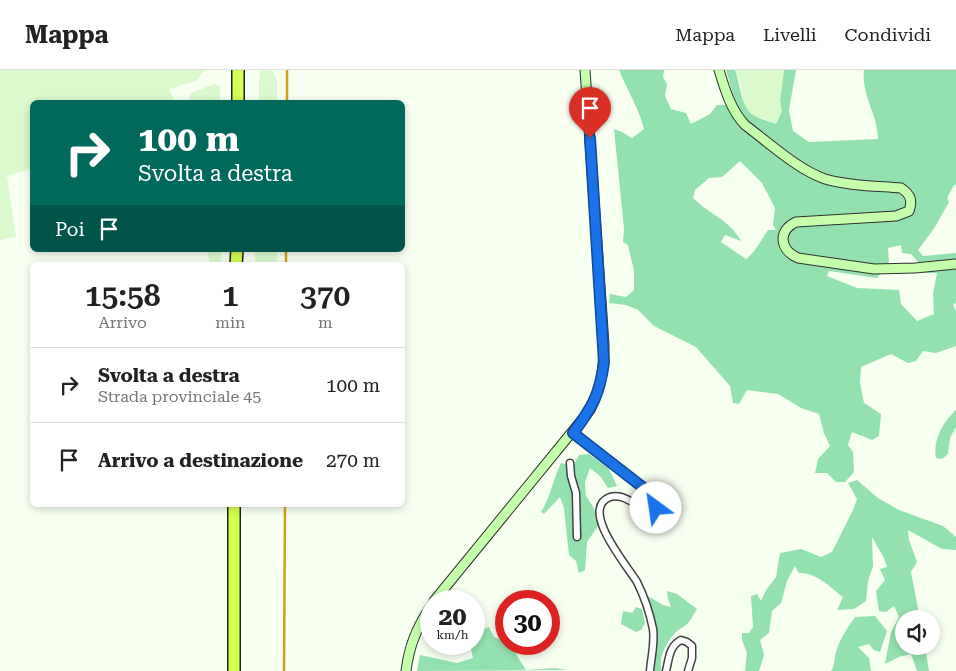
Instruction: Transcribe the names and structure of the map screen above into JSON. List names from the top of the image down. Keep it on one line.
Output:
{"page":{"header":"Mappa","nav":["Mappa","Livelli","Condividi"],"turn":["100 m","Svolta a destra"],"then":"Poi","eta":["15:58","Arrivo","1","min","370","m"],"list":[{"name":"Svolta a destra","note":"Strada provinciale 45","value":"100 m"},{"name":"Arrivo a destinazione","value":"270 m"}],"speed":"20 km/h","limit":"30"}}
